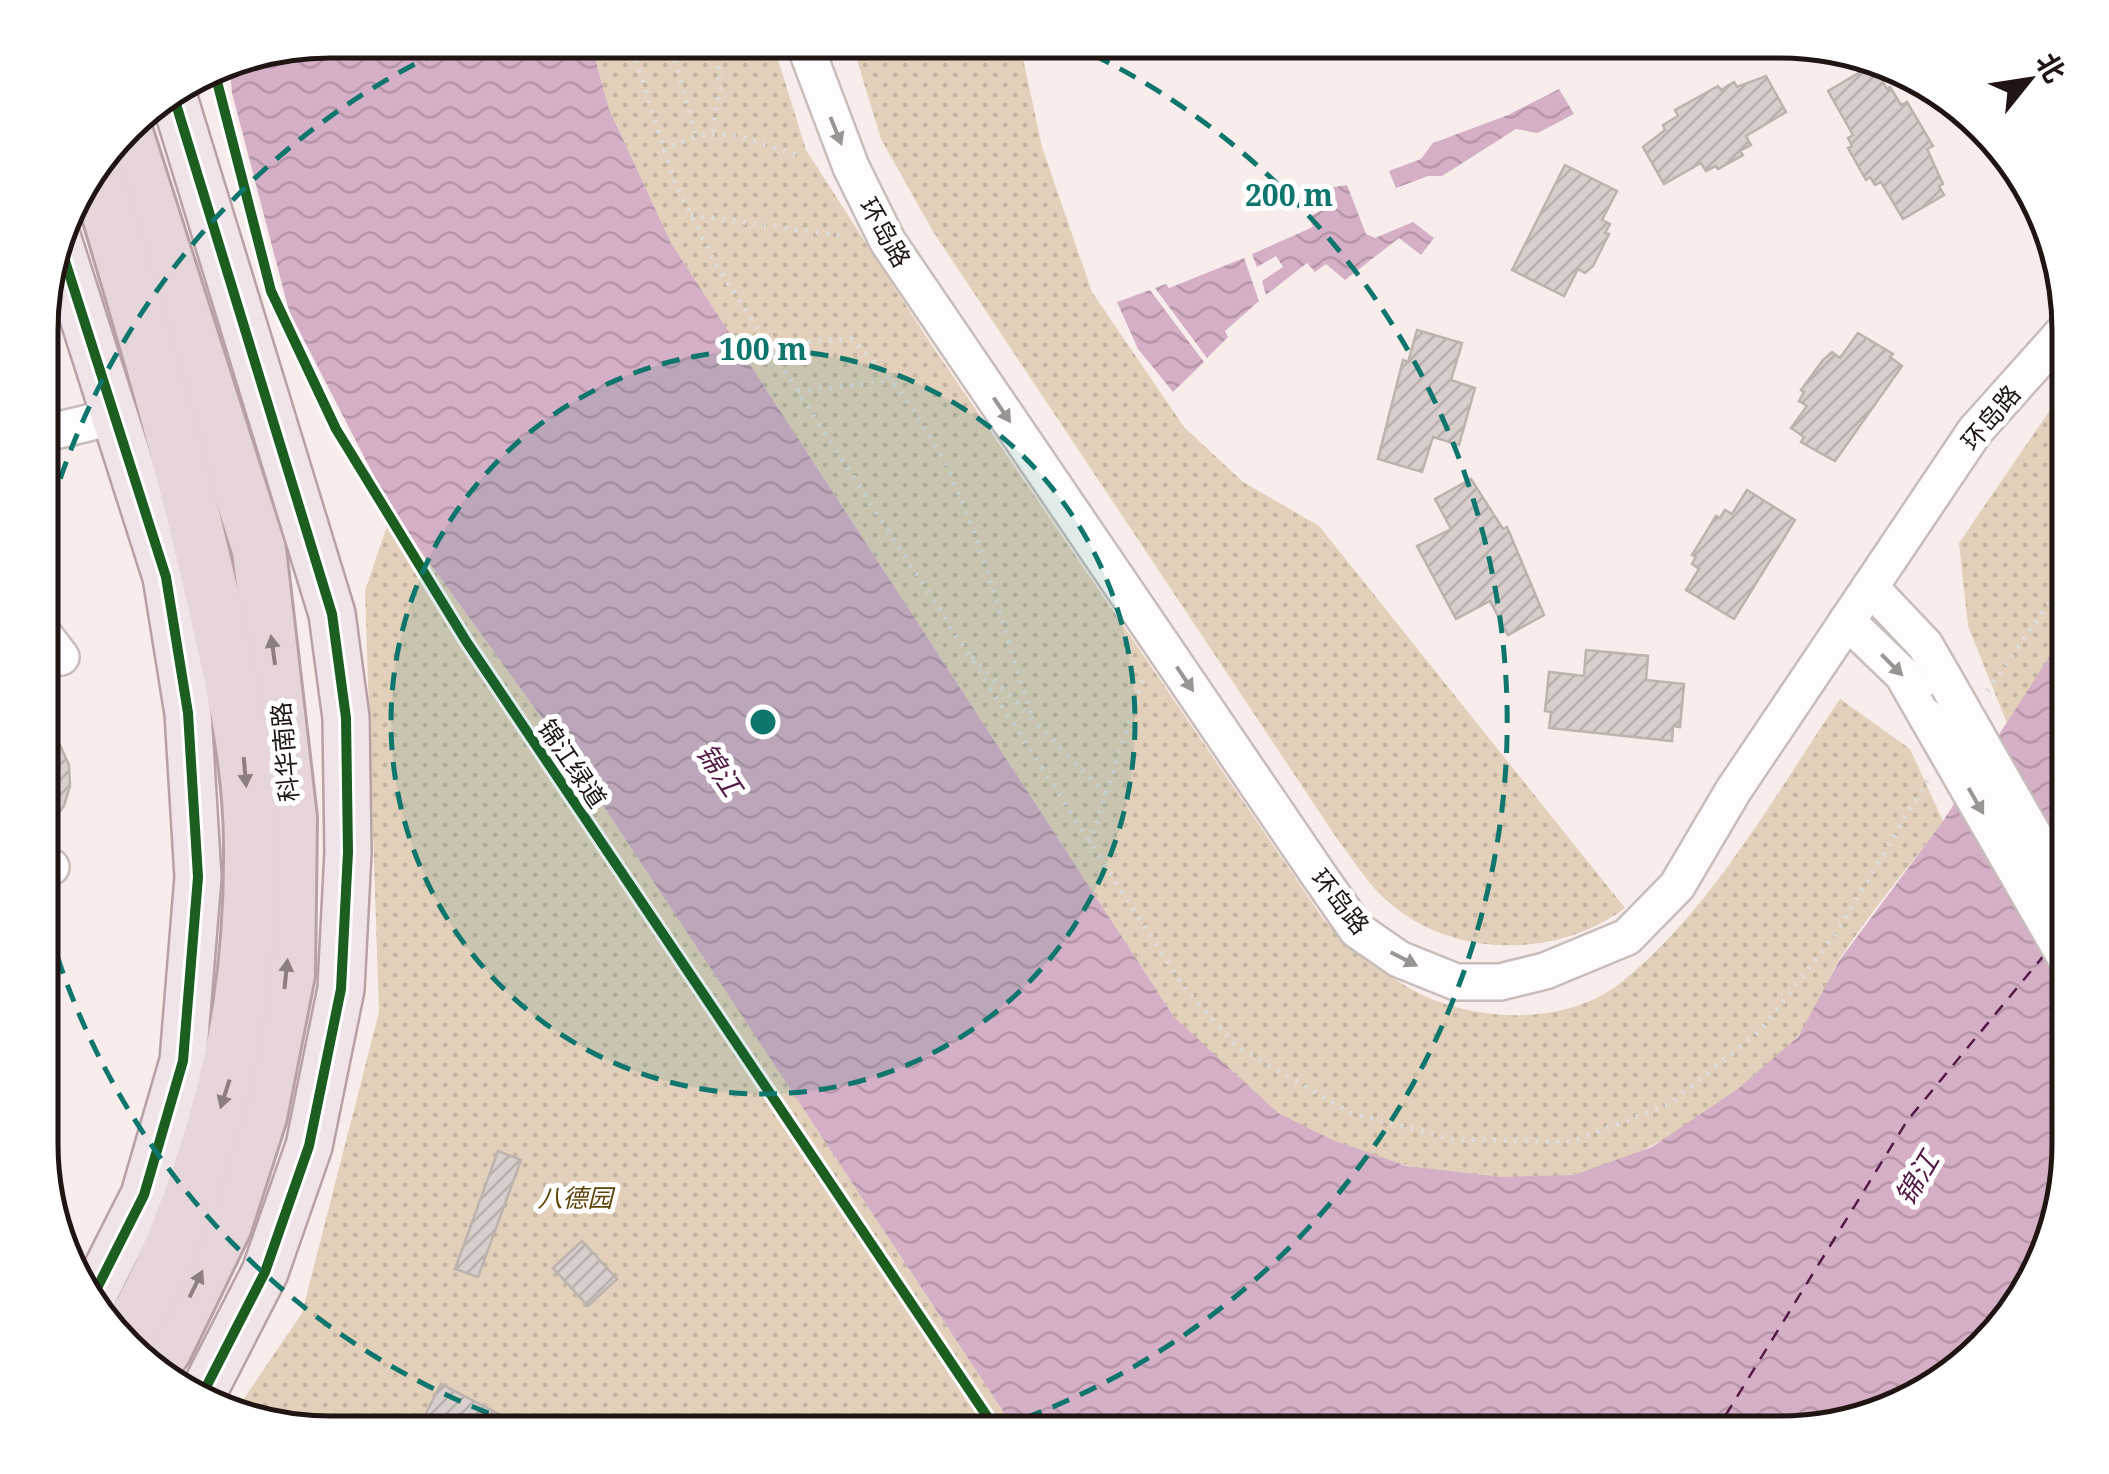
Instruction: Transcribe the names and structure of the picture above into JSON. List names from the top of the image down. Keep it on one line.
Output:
{"streets":{"highway":["科华南路"],"street":["环岛路"],"cycle path":["锦江绿道"]},"water":["锦江"],"parks":["八德园"],"north":"top right","rings":["200 m","100 m"]}
